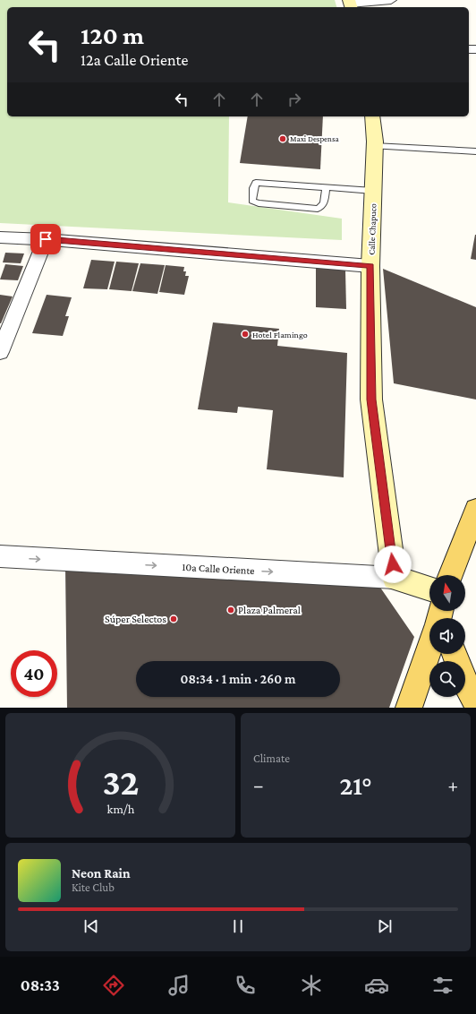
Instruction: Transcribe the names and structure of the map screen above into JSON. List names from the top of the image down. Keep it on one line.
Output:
{"streets":{"street":["Calle Chapuco","10a Calle Oriente"]},"crossings":[["Calle Chapuco","10a Calle Oriente"]],"one_way":["10a Calle Oriente"],"places":["Maxi Despensa","Hotel Flamingo","Plaza Palmeral","Súper Selectos"],"north":"top","page":{"turn":["120 m","12a Calle Oriente"],"limit":"40","trip":"08:34 · 1 min · 260 m","tile":"Climate","heat":["−","21°","+"],"song":["Neon Rain","Kite Club"],"tabs":"08:33","gauge":["32","km/h"]}}
